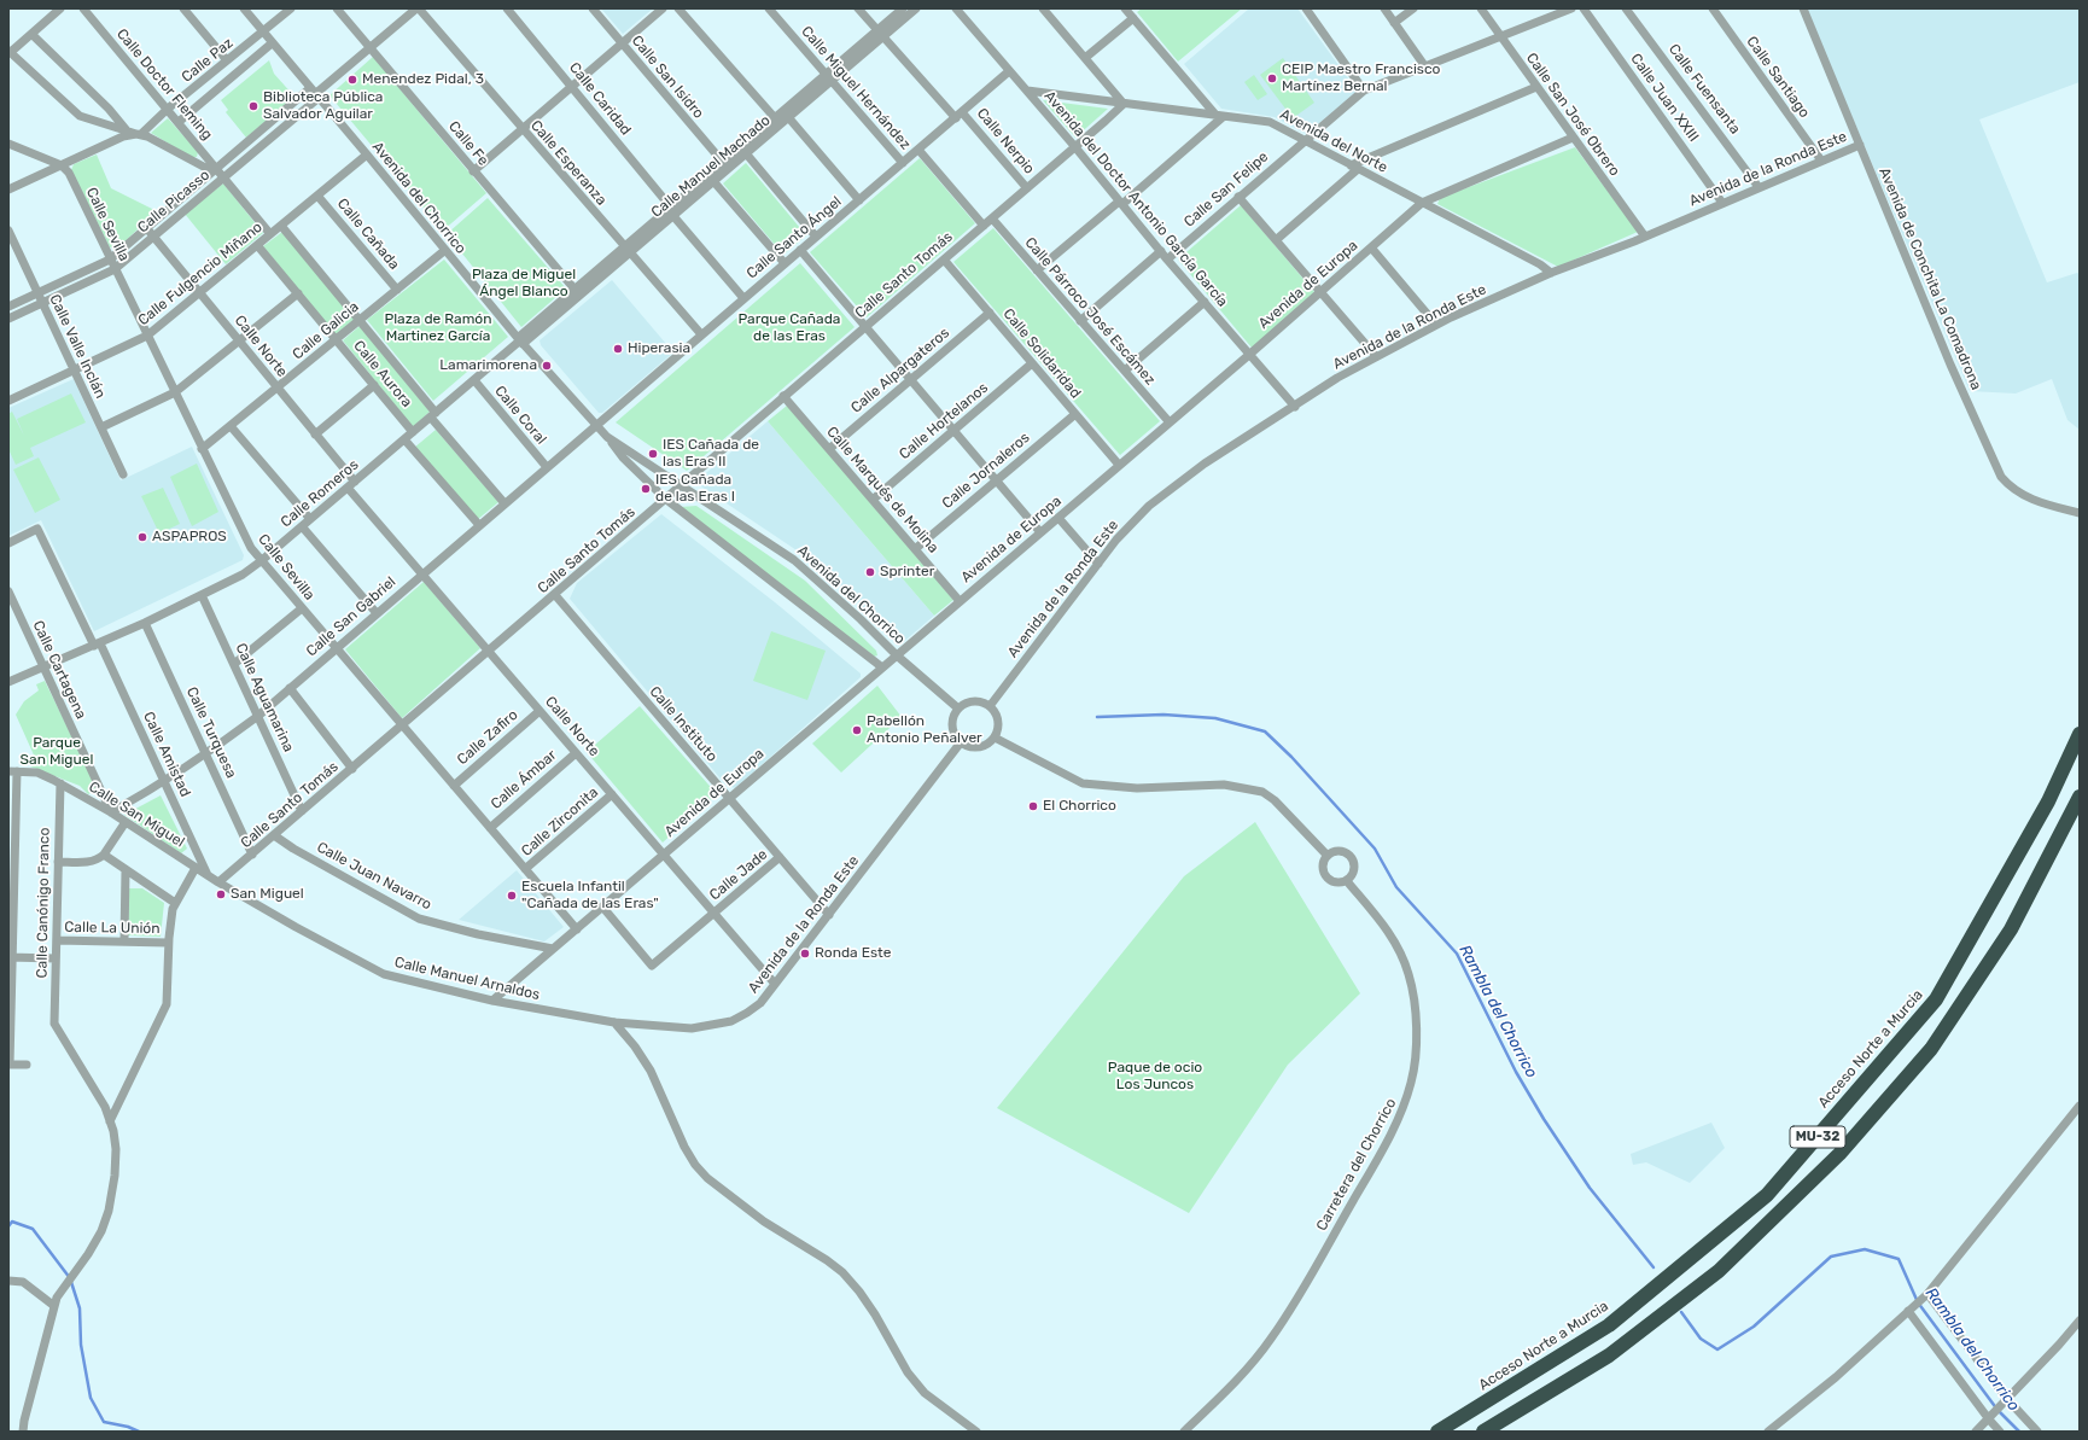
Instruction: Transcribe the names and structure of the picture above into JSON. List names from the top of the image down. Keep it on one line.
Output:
{"streets":{"highway":["Acceso Norte a Murcia","MU-32"],"street":["Calle Paz","Calle San Isidro","Calle Santiago","Calle Doctor Fleming","Calle Miguel Hernández","Calle Fuensanta","Calle Juan XXIII","Calle Caridad","Calle San José Obrero","Calle Nerpio","Avenida del Norte","Calle Fe","Calle Esperanza","Calle Manuel Machado","Avenida de la Ronda Este","Calle San Felipe","Avenida del Chorrico","Avenida del Doctor Antonio García García","Calle Picasso","Calle Sevilla","Calle Cañada","Calle Santo Ángel","Calle Fulgencio Miñano","Calle Santo Tomás","Avenida de Conchita La Comadrona","Avenida de Europa","Calle Párroco José Escámez","Calle Galicia","Calle Valle Inclán","Calle Norte","Calle Solidaridad","Calle Alpargateros","Calle Aurora","Calle Coral","Calle Hortelanos","Calle Jornaleros","Calle Marqués de Molina","Calle Romeros","Calle San Gabriel","Calle Cartagena","Calle Aguamarina","Calle Instituto","Calle Turquesa","Calle Zafiro","Calle Amistad","Calle Ámbar","Calle San Miguel","Calle Zirconita","Calle Jade","Calle Juan Navarro","Calle Canónigo Franco","Calle La Unión","Calle Manuel Arnaldos","Carretera del Chorrico"]},"crossings":[["Calle Paz","Calle Doctor Fleming"],["Calle Paz","Avenida del Chorrico"],["Calle San Isidro","Calle Manuel Machado"],["Calle Santiago","Avenida de la Ronda Este"],["Calle Doctor Fleming","Calle Picasso"],["Calle Miguel Hernández","Calle Manuel Machado"],["Calle Miguel Hernández","Calle Santo Ángel"],["Calle Fuensanta","Avenida de la Ronda Este"],["Calle Juan XXIII","Avenida de la Ronda Este"],["Calle Caridad","Calle Manuel Machado"],["Calle Caridad","Calle Santo Ángel"],["Calle San José Obrero","Avenida de la Ronda Este"],["Calle San José Obrero","Calle San Felipe"],["Calle San José Obrero","Avenida de Europa"],["Calle Nerpio","Calle Manuel Machado"],["Calle Nerpio","Calle Santo Ángel"],["Calle Nerpio","Calle Santo Tomás"],["Avenida del Norte","Avenida de la Ronda Este"],["Avenida del Norte","Calle San Felipe"],["Avenida del Norte","Avenida del Doctor Antonio García García"],["Avenida del Norte","Calle Santo Tomás"],["Avenida del Norte","Avenida de Europa"],["Calle Fe","Calle Manuel Machado"],["Calle Esperanza","Calle Manuel Machado"],["Calle Esperanza","Calle Santo Ángel"],["Calle Manuel Machado","Avenida del Chorrico"],["Calle Manuel Machado","Calle Romeros"],["Avenida de la Ronda Este","Avenida del Chorrico"],["Avenida de la Ronda Este","Avenida del Doctor Antonio García García"],["Avenida de la Ronda Este","Avenida de Conchita La Comadrona"],["Avenida de la Ronda Este","Calle Norte"],["Avenida de la Ronda Este","Calle Instituto"],["Avenida de la Ronda Este","Calle Manuel Arnaldos"],["Calle San Felipe","Avenida del Doctor Antonio García García"],["Avenida del Chorrico","Calle Picasso"],["Avenida del Chorrico","Calle Santo Ángel"],["Avenida del Chorrico","Calle Fulgencio Miñano"],["Avenida del Chorrico","Calle Santo Tomás"],["Avenida del Chorrico","Avenida de Europa"],["Avenida del Chorrico","Calle Galicia"],["Avenida del Chorrico","Calle Romeros"],["Avenida del Chorrico","Calle San Gabriel"],["Avenida del Doctor Antonio García García","Calle Santo Ángel"],["Avenida del Doctor Antonio García García","Calle Santo Tomás"],["Avenida del Doctor Antonio García García","Avenida de Europa"],["Calle Picasso","Calle Sevilla"],["Calle Picasso","Calle Valle Inclán"],["Calle Picasso","Calle Norte"],["Calle Sevilla","Calle Fulgencio Miñano"],["Calle Sevilla","Calle Santo Tomás"],["Calle Sevilla","Avenida de Europa"],["Calle Sevilla","Calle Galicia"],["Calle Sevilla","Calle Romeros"],["Calle Sevilla","Calle San Gabriel"],["Calle Sevilla","Calle Zafiro"],["Calle Sevilla","Calle Ámbar"],["Calle Sevilla","Calle Zirconita"],["Calle Cañada","Calle Fulgencio Miñano"],["Calle Cañada","Calle Galicia"],["Calle Santo Ángel","Calle San Gabriel"],["Calle Fulgencio Miñano","Calle Valle Inclán"],["Calle Fulgencio Miñano","Calle Norte"],["Calle Fulgencio Miñano","Calle Aurora"],["Calle Santo Tomás","Calle Párroco José Escámez"],["Calle Santo Tomás","Calle Norte"],["Calle Santo Tomás","Calle Solidaridad"],["Calle Santo Tomás","Calle Marqués de Molina"],["Calle Santo Tomás","Calle Aguamarina"],["Calle Santo Tomás","Calle Instituto"],["Calle Santo Tomás","Calle Turquesa"],["Calle Santo Tomás","Calle San Miguel"],["Calle Santo Tomás","Calle Juan Navarro"],["Calle Santo Tomás","Calle Manuel Arnaldos"],["Avenida de Europa","Calle Párroco José Escámez"],["Avenida de Europa","Calle Norte"],["Avenida de Europa","Calle Solidaridad"],["Avenida de Europa","Calle Marqués de Molina"],["Avenida de Europa","Calle Instituto"],["Avenida de Europa","Calle Jade"],["Avenida de Europa","Calle Juan Navarro"],["Avenida de Europa","Calle Manuel Arnaldos"],["Calle Galicia","Calle Norte"],["Calle Galicia","Calle Aurora"],["Calle Norte","Calle Romeros"],["Calle Norte","Calle San Gabriel"],["Calle Norte","Calle Zafiro"],["Calle Norte","Calle Ámbar"],["Calle Norte","Calle Zirconita"],["Calle Norte","Calle Jade"],["Calle Solidaridad","Calle Alpargateros"],["Calle Solidaridad","Calle Hortelanos"],["Calle Solidaridad","Calle Jornaleros"],["Calle Alpargateros","Calle Marqués de Molina"],["Calle Aurora","Calle Romeros"],["Calle Aurora","Calle San Gabriel"],["Calle Coral","Calle Romeros"],["Calle Coral","Calle San Gabriel"],["Calle Hortelanos","Calle Marqués de Molina"],["Calle Jornaleros","Calle Marqués de Molina"],["Calle Romeros","Calle Cartagena"],["Calle Romeros","Calle Aguamarina"],["Calle Romeros","Calle Turquesa"],["Calle Romeros","Calle Amistad"],["Calle San Gabriel","Calle Cartagena"],["Calle San Gabriel","Calle Aguamarina"],["Calle San Gabriel","Calle Turquesa"],["Calle San Gabriel","Calle Amistad"],["Calle San Gabriel","Calle San Miguel"],["Calle Cartagena","Calle San Miguel"],["Calle Instituto","Calle Jade"],["Calle Amistad","Calle San Miguel"],["Calle San Miguel","Calle Canónigo Franco"],["Calle San Miguel","Calle Manuel Arnaldos"],["Calle Canónigo Franco","Calle La Unión"]],"water":["Rambla del Chorrico"],"parks":["Plaza de Miguel Ángel Blanco","Plaza de Ramón Martinez García","Parque Cañada de las Eras","Parque San Miguel","Paque de ocio Los Juncos"],"places":["CEIP Maestro Francisco Martínez Bernal","Menendez Pidal, 3","Biblioteca Pública Salvador Aguilar","Hiperasia","Lamarimorena","IES Cañada de las Eras II","IES Cañada de las Eras I","ASPAPROS","Sprinter","Pabellón Antonio Peñalver","El Chorrico","San Miguel","Escuela Infantil \"Cañada de las Eras\"","Ronda Este"]}
